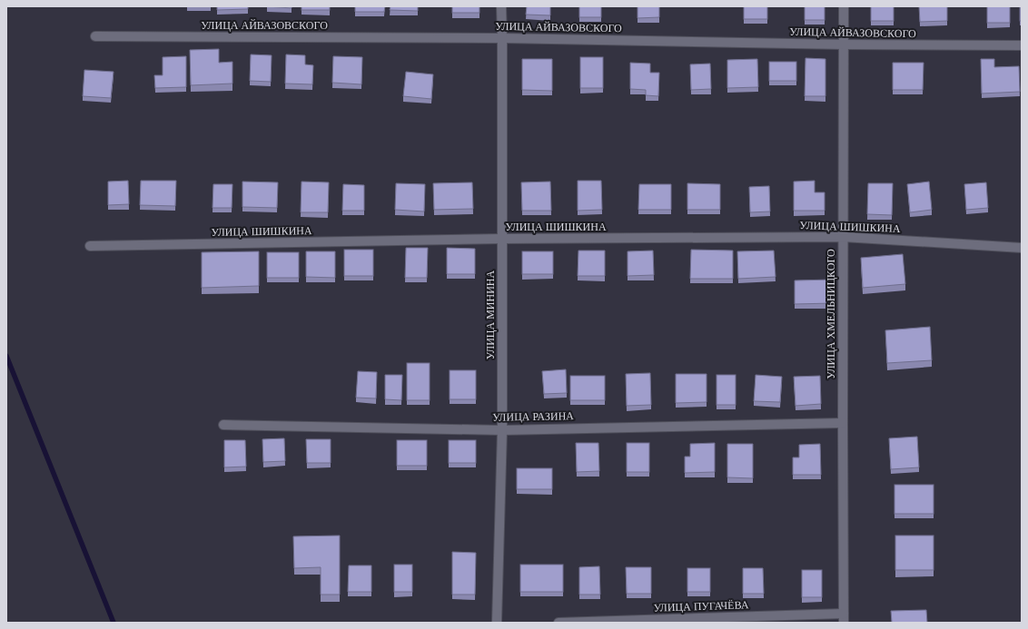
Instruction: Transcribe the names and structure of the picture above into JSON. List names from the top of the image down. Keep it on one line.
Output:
{"streets":{"street":["УЛИЦА АЙВАЗОВСКОГО","УЛИЦА ШИШКИНА","УЛИЦА ХМЕЛЬНИЦКОГО","УЛИЦА МИНИНА","УЛИЦА РАЗИНА","УЛИЦА ПУГАЧЁВА"]},"crossings":[["УЛИЦА АЙВАЗОВСКОГО","УЛИЦА ХМЕЛЬНИЦКОГО"],["УЛИЦА АЙВАЗОВСКОГО","УЛИЦА МИНИНА"],["УЛИЦА ШИШКИНА","УЛИЦА ХМЕЛЬНИЦКОГО"],["УЛИЦА ШИШКИНА","УЛИЦА МИНИНА"],["УЛИЦА ХМЕЛЬНИЦКОГО","УЛИЦА РАЗИНА"],["УЛИЦА ХМЕЛЬНИЦКОГО","УЛИЦА ПУГАЧЁВА"],["УЛИЦА МИНИНА","УЛИЦА РАЗИНА"]]}
